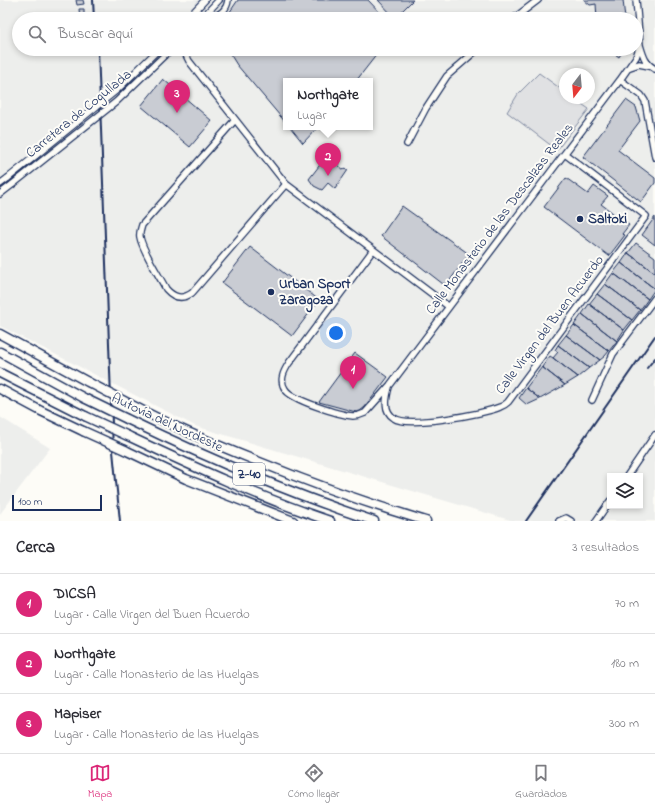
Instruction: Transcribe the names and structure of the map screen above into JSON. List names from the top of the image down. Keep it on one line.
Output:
{"streets":{"highway":["Autovía del Nordeste","Z-40"],"street":["Carretera de Cogullada","Calle Monasterio de las Descalzas Reales","Calle Virgen del Buen Acuerdo"]},"crossings":[["Calle Monasterio de las Descalzas Reales","Calle Virgen del Buen Acuerdo"]],"places":["Saltoki","Urban Sport Zaragoza"],"scale_bar":"100 m","north":"bottom","page":{"search":"Buscar aquí","popup":["Northgate","Lugar"],"pins":["3","2","1"],"scale":"100 m","heading":["Cerca","3 resultados"],"list":[{"mark":"1","name":"DICSA","note":"Lugar · Calle Virgen del Buen Acuerdo","value":"70 m"},{"mark":"2","name":"Northgate","note":"Lugar · Calle Monasterio de las Huelgas","value":"180 m"},{"mark":"3","name":"Mapiser","note":"Lugar · Calle Monasterio de las Huelgas","value":"300 m"}],"nav":["Mapa","Cómo llegar","Guardados"]}}
